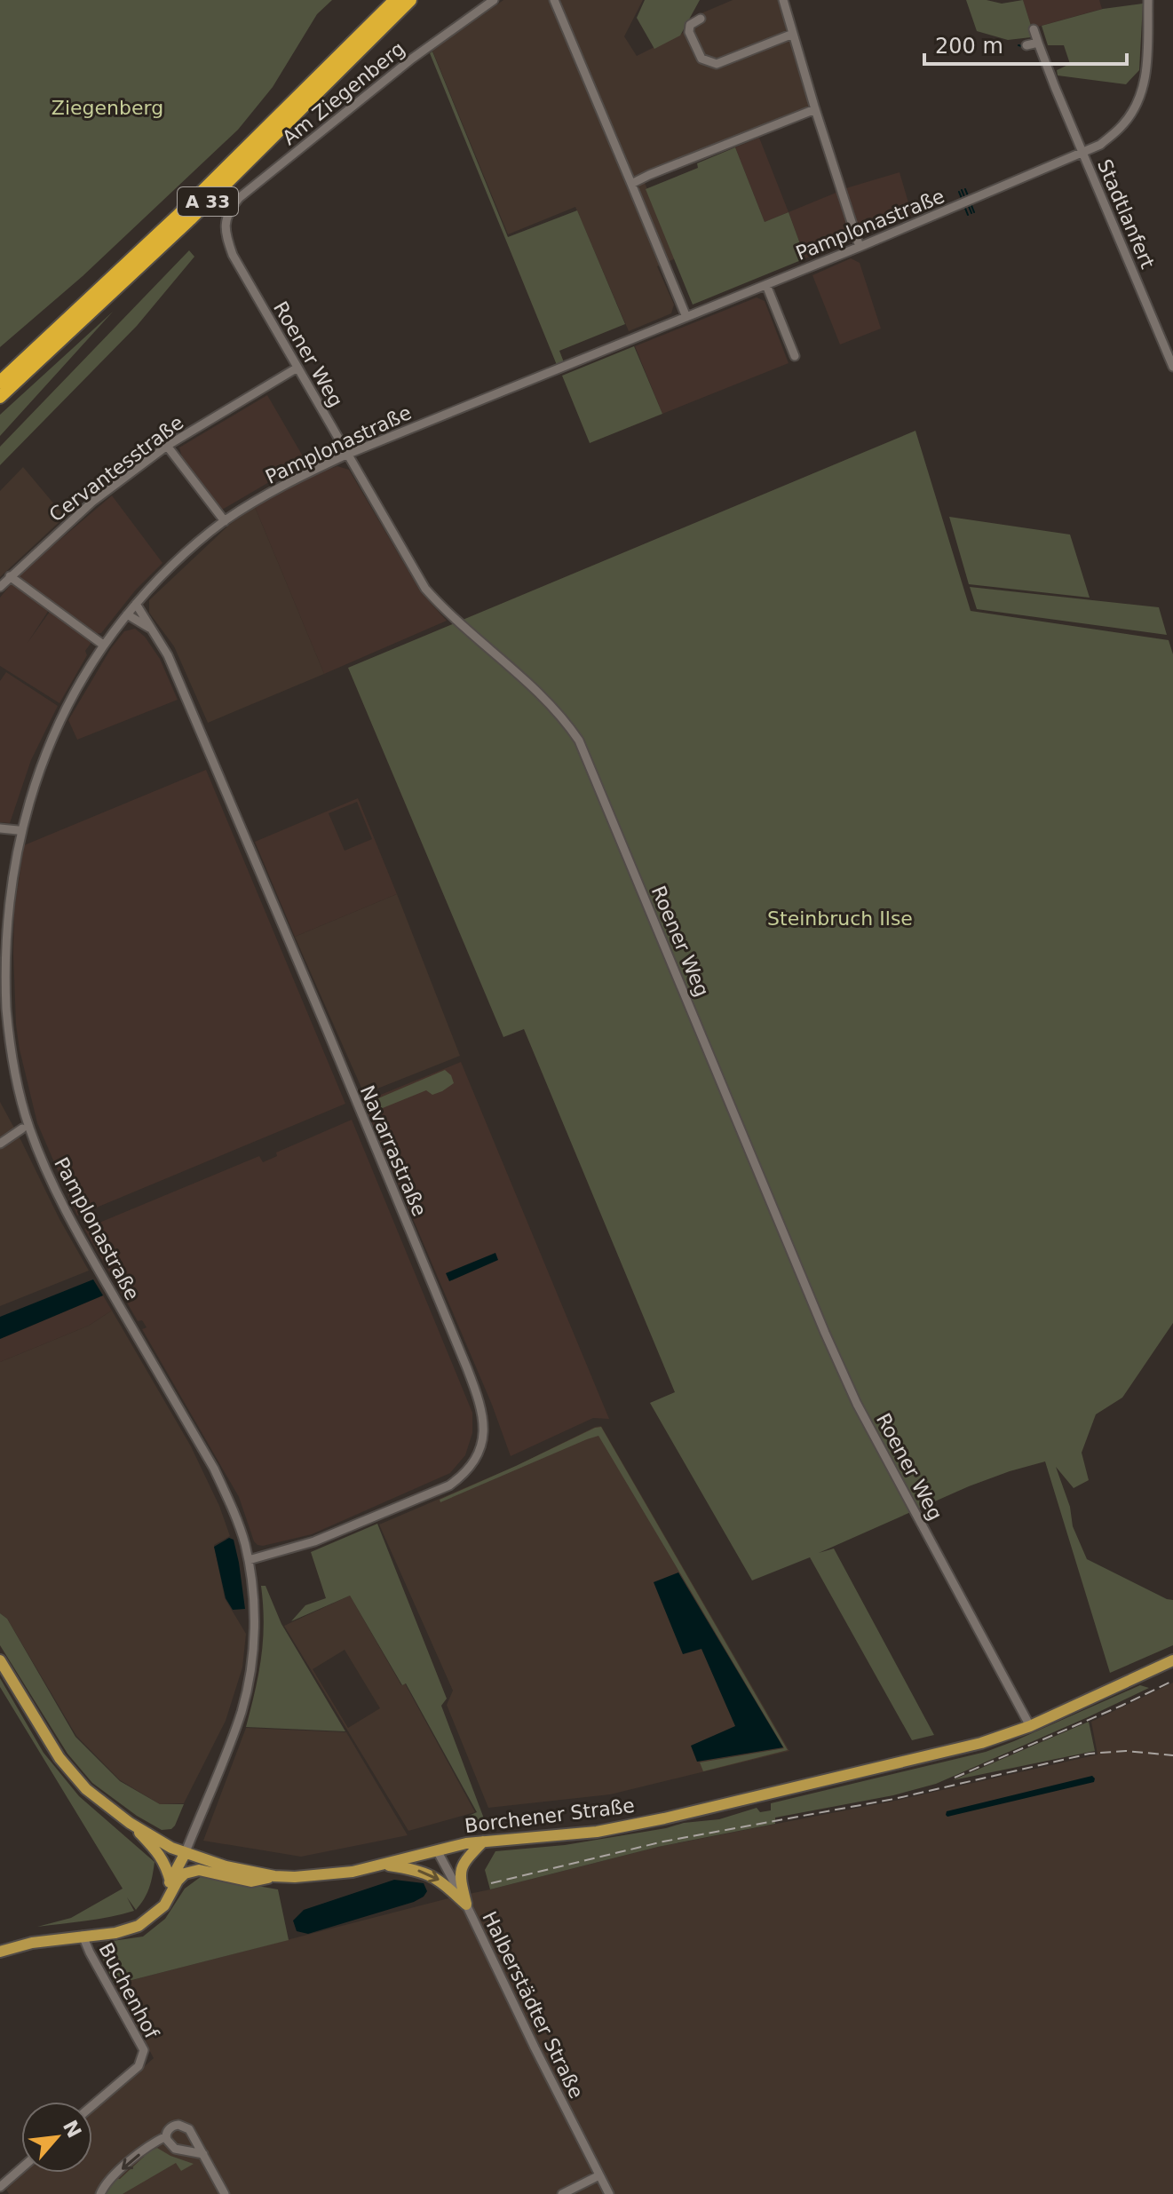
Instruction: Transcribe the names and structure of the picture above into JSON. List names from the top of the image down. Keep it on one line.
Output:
{"streets":{"highway":["A 33"],"main road":["Borchener Straße"],"street":["Am Ziegenberg","Stadtlanfert","Pamplonastraße","Roener Weg","Cervantesstraße","Navarrastraße","Buchenhof","Halberstädter Straße"]},"crossings":[["Am Ziegenberg","Roener Weg"],["Stadtlanfert","Pamplonastraße"],["Pamplonastraße","Roener Weg"],["Pamplonastraße","Navarrastraße"],["Pamplonastraße","Borchener Straße"],["Roener Weg","Cervantesstraße"],["Roener Weg","Borchener Straße"],["Borchener Straße","Halberstädter Straße"]],"parks":["Ziegenberg","Steinbruch Ilse"],"scale_bar":"200 m","north":"top right"}
